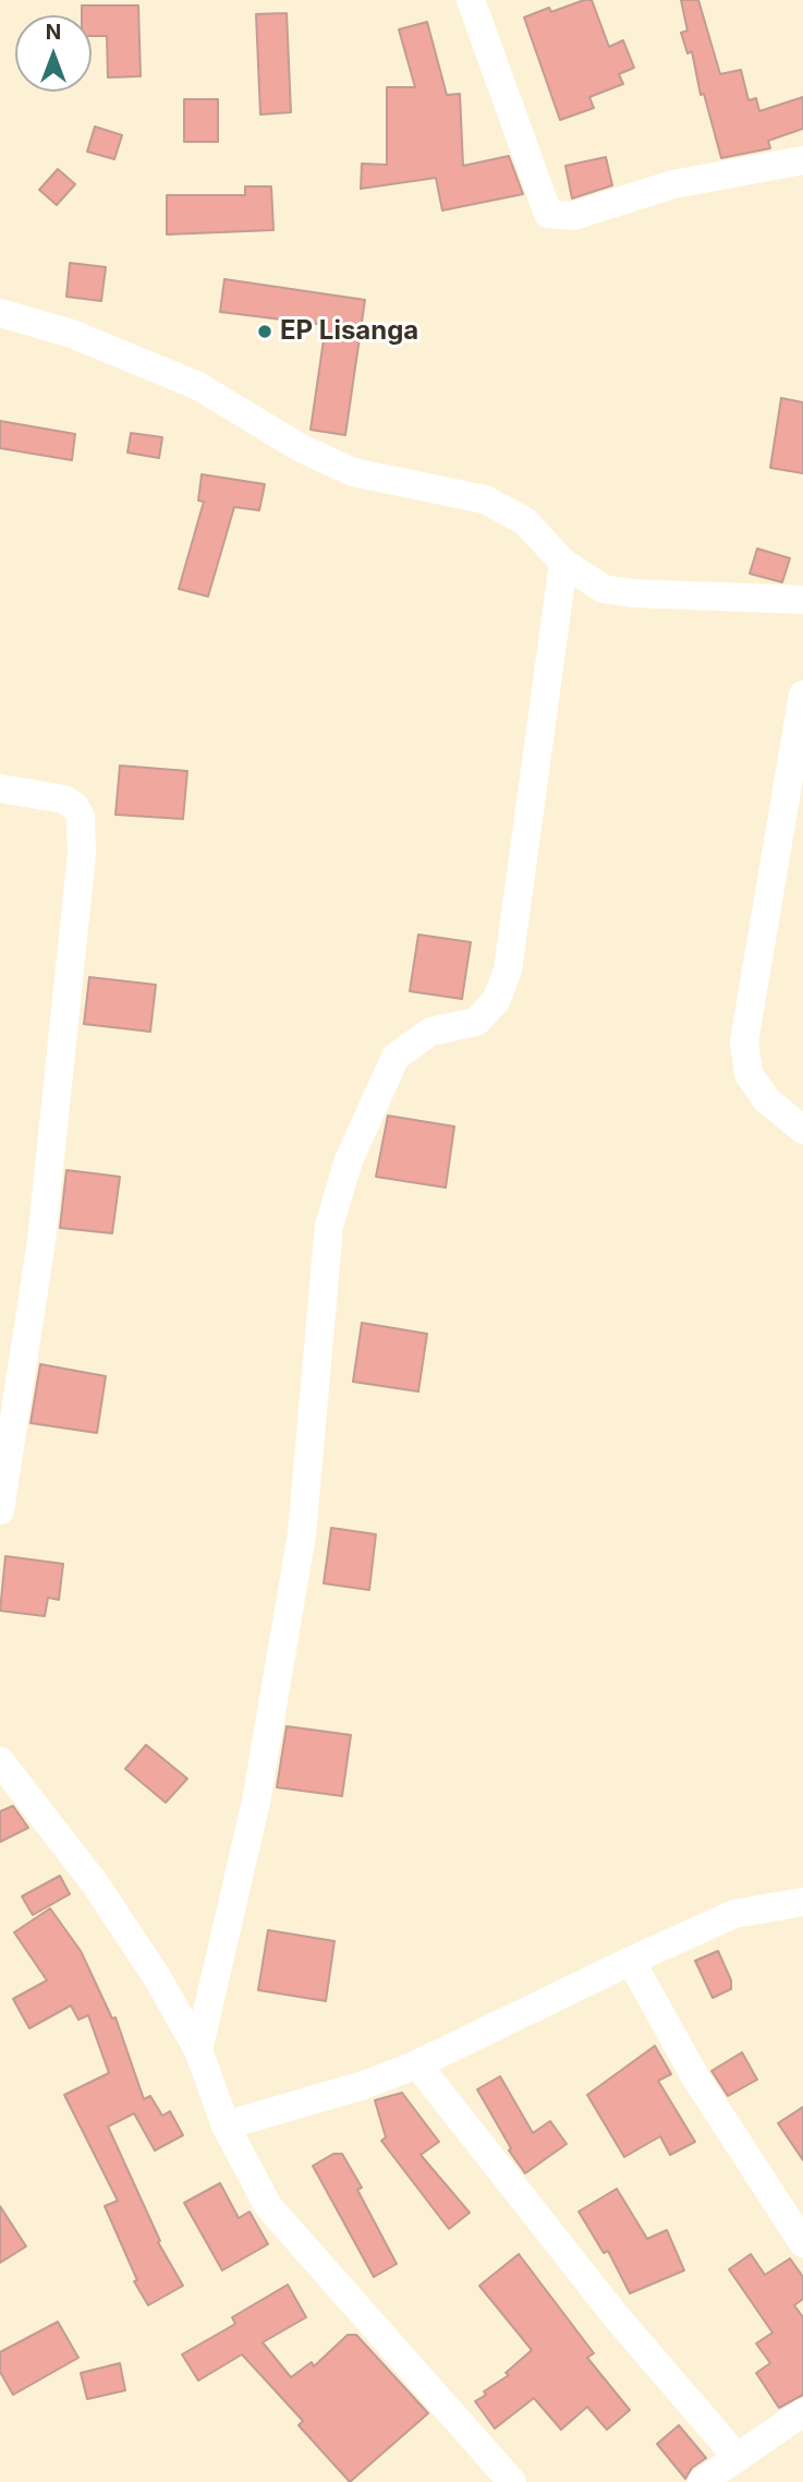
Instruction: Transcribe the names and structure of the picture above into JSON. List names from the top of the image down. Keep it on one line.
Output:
{"places":["EP Lisanga"],"north":"top"}
